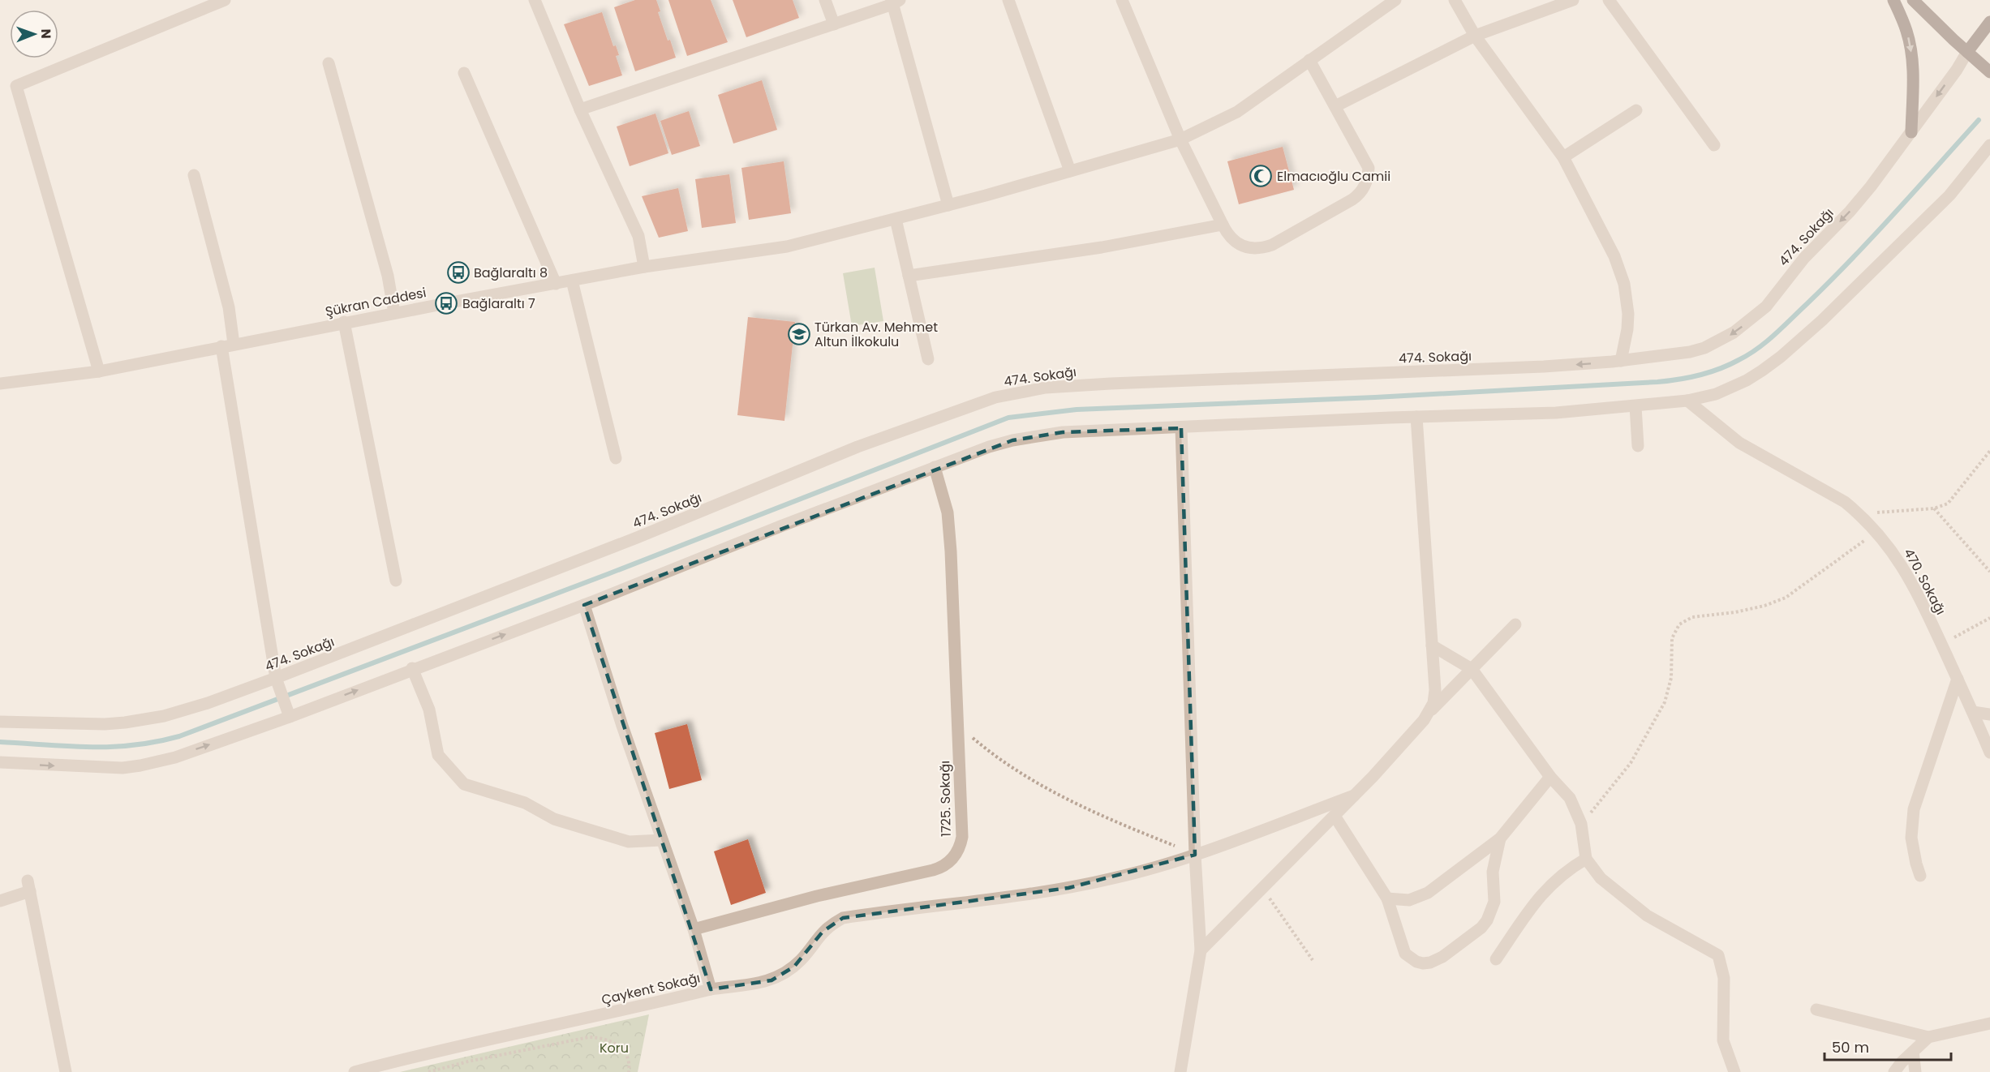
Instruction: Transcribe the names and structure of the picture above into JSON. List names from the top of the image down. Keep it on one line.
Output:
{"streets":{"main road":["474. Sokağı"],"street":["Şükran Caddesi","470. Sokağı","1725. Sokağı","Çaykent Sokağı"]},"crossings":[["1725. Sokağı","Çaykent Sokağı"]],"parks":["Koru"],"places":{"mosque":["Elmacıoğlu Camii"],"bus stop":["Bağlaraltı 8","Bağlaraltı 7"],"school or university":["Türkan Av. Mehmet Altun İlkokulu"]},"scale_bar":"50 m","north":"right"}
